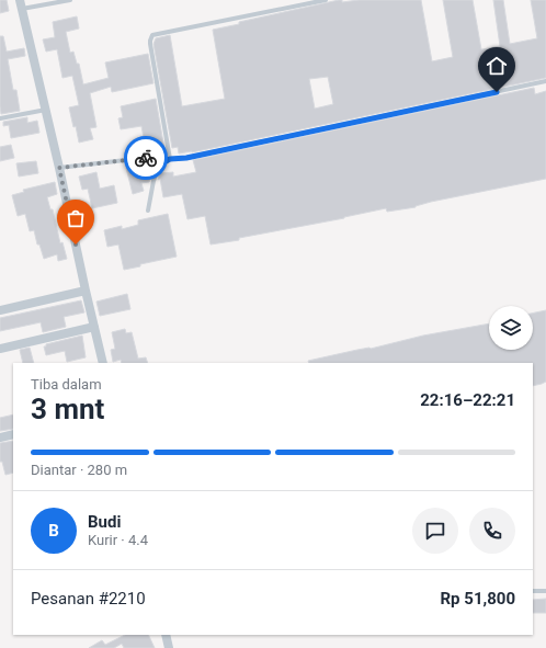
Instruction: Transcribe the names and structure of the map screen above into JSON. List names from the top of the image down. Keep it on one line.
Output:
{"page":{"heading":["3 mnt","Tiba dalam","22:16–22:21"],"panel":["Budi","Kurir · 4.4","Pesanan #2210","Rp 51,800"],"bar":"Diantar · 280 m","round":"B"}}
